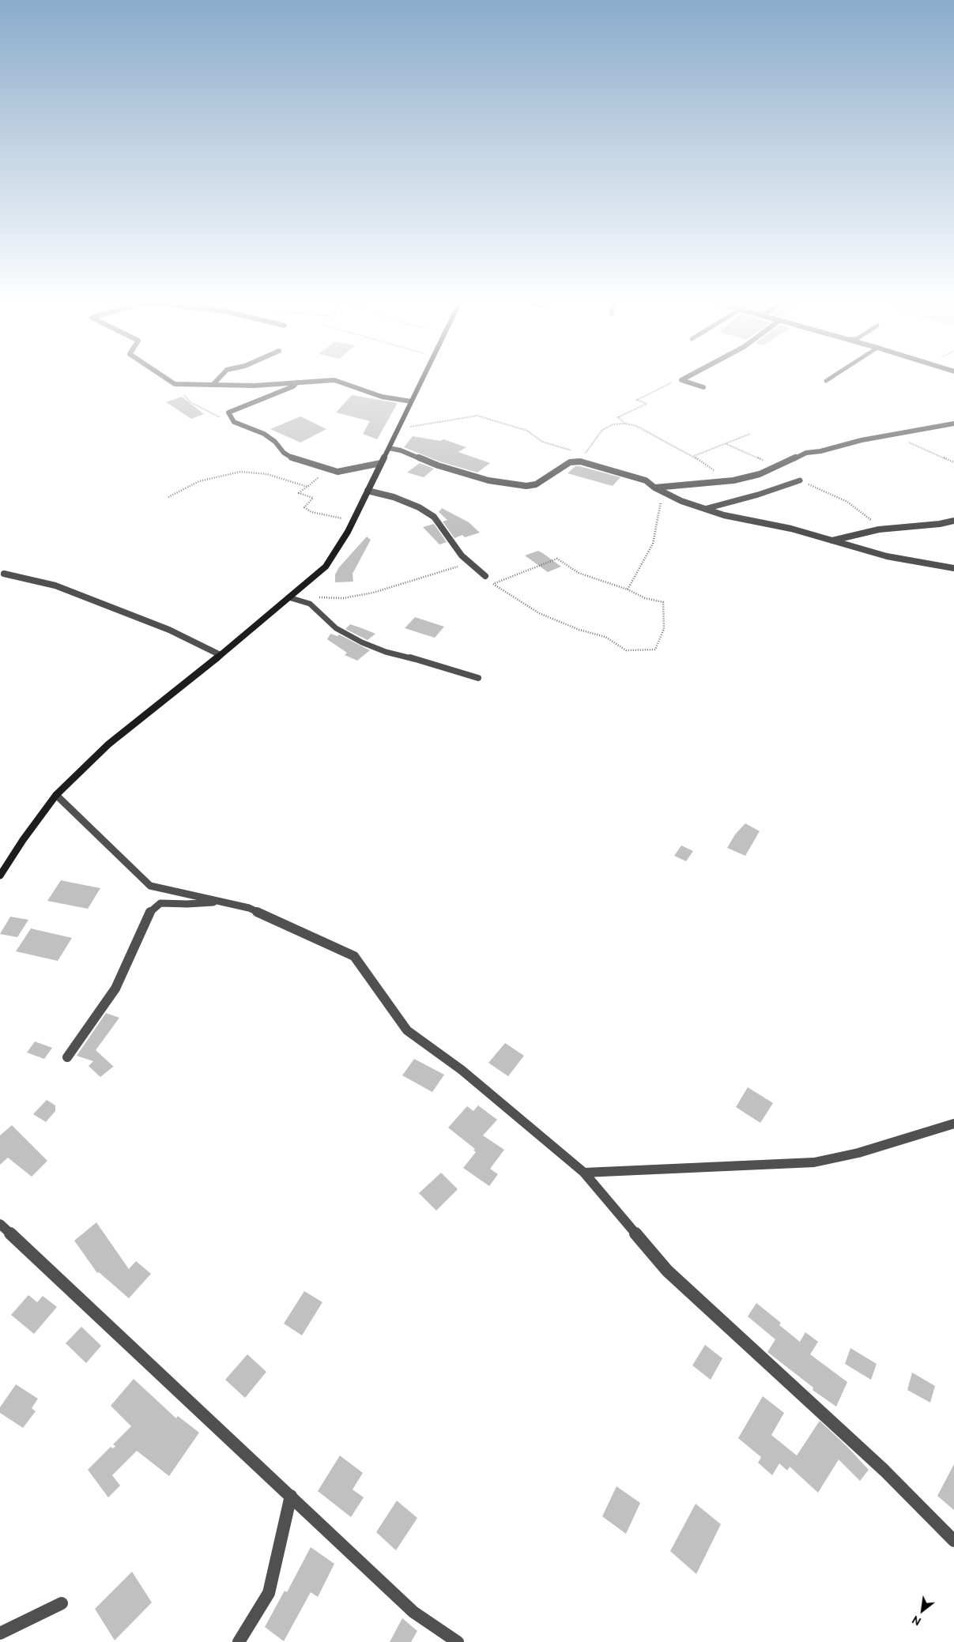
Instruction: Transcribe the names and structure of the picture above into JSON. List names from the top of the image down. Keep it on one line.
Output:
{"north":"bottom left"}
